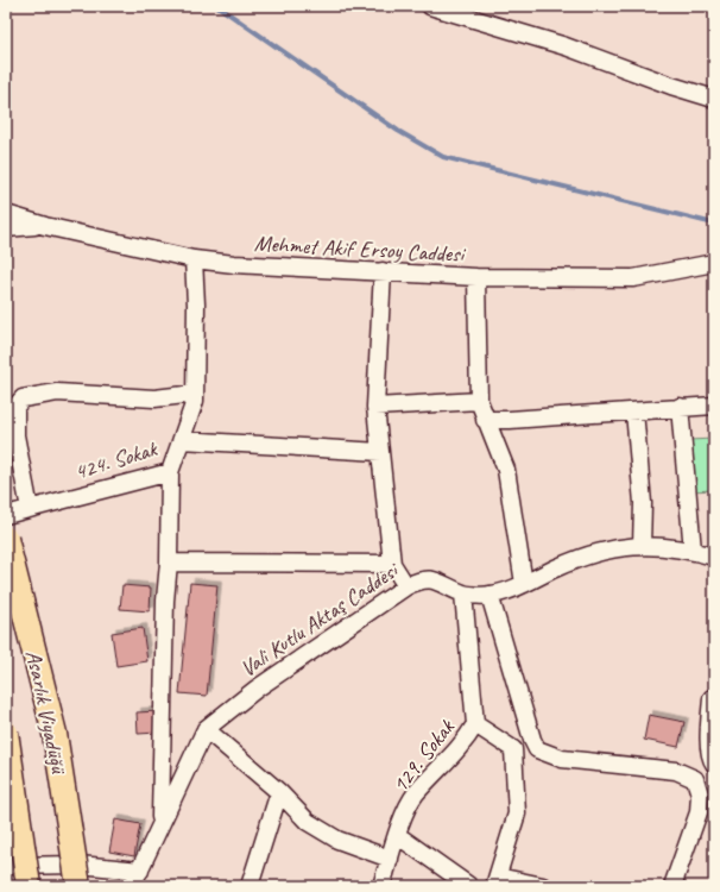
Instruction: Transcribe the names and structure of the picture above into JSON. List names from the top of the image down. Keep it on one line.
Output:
{"streets":{"highway":["Asarlık Viyadüğü"],"street":["Mehmet Akif Ersoy Caddesi","424. Sokak","Vali Kutlu Aktaş Caddesi","129. Sokak"]},"crossings":[["Mehmet Akif Ersoy Caddesi","424. Sokak"],["Vali Kutlu Aktaş Caddesi","129. Sokak"]]}
